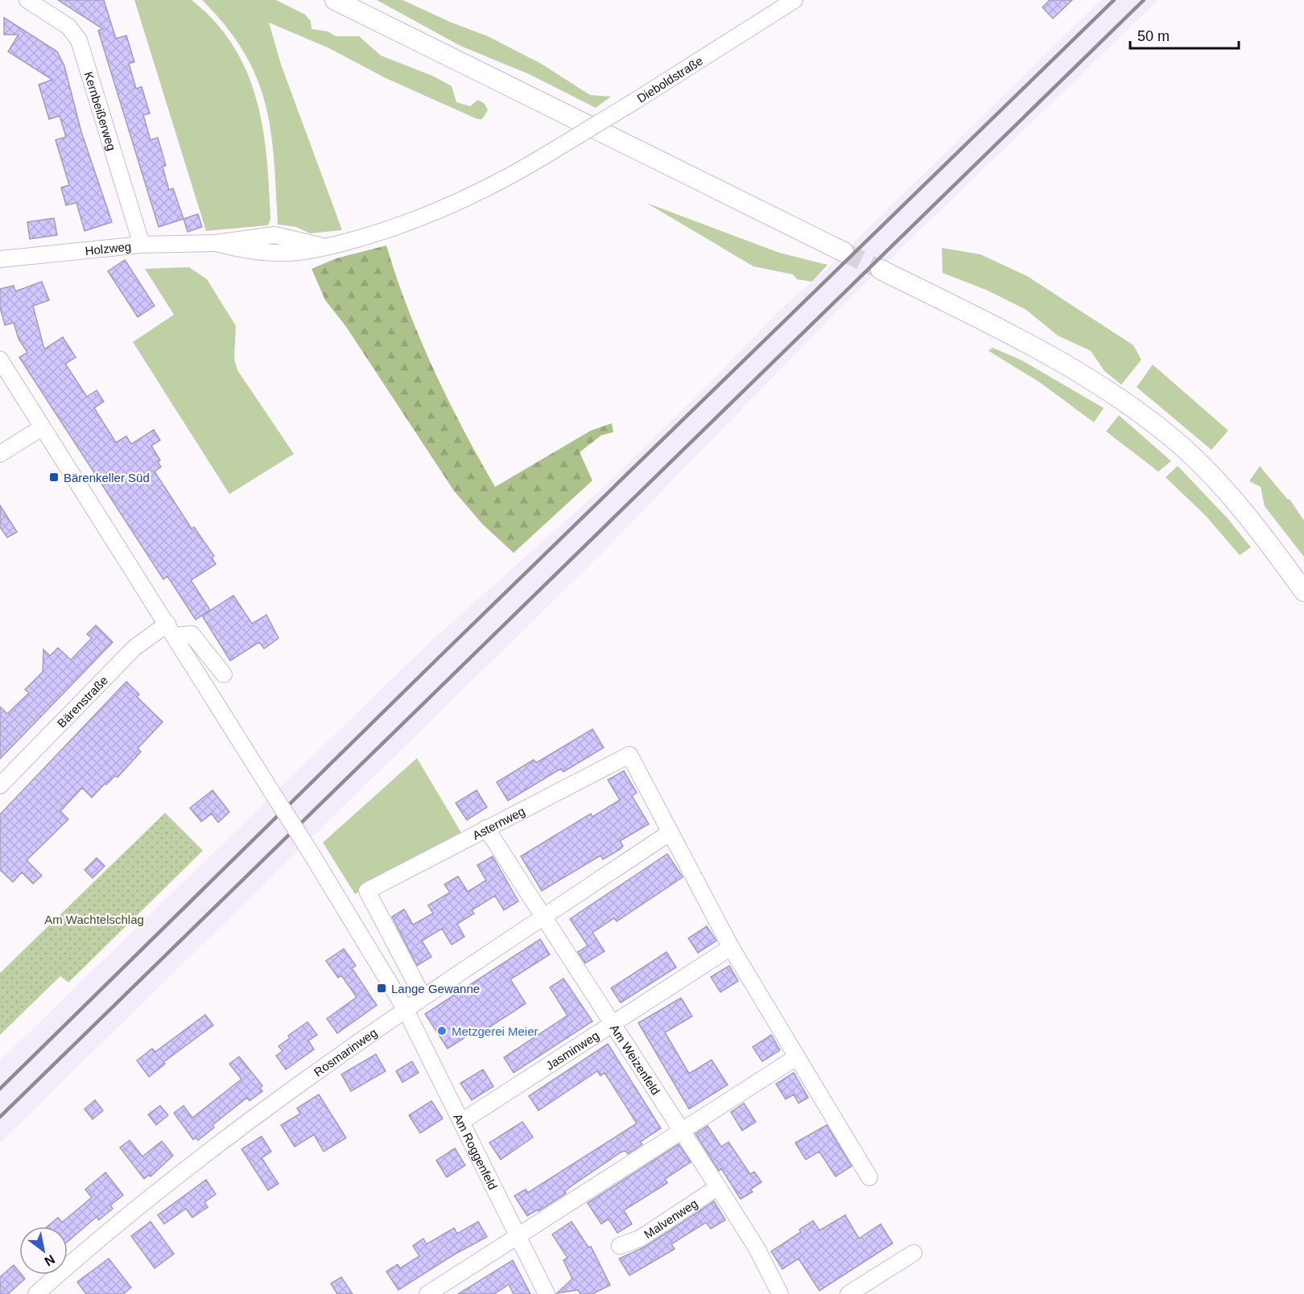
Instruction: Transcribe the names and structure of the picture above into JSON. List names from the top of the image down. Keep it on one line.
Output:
{"streets":{"street":["Dieboldstraße","Kernbeißerweg","Holzweg","Bärenstraße","Asternweg","Jasminweg","Rosmarinweg","Am Weizenfeld","Am Roggenfeld","Malvenweg"]},"crossings":[["Dieboldstraße","Holzweg"],["Kernbeißerweg","Holzweg"],["Asternweg","Rosmarinweg"],["Asternweg","Am Weizenfeld"],["Jasminweg","Am Weizenfeld"],["Jasminweg","Am Roggenfeld"],["Rosmarinweg","Am Weizenfeld"],["Rosmarinweg","Am Roggenfeld"],["Am Weizenfeld","Malvenweg"]],"parks":["Am Wachtelschlag"],"places":{"transit":["Bärenkeller Süd","Lange Gewanne"],"other":["Metzgerei Meier"]},"scale_bar":"50 m","north":"bottom right"}
